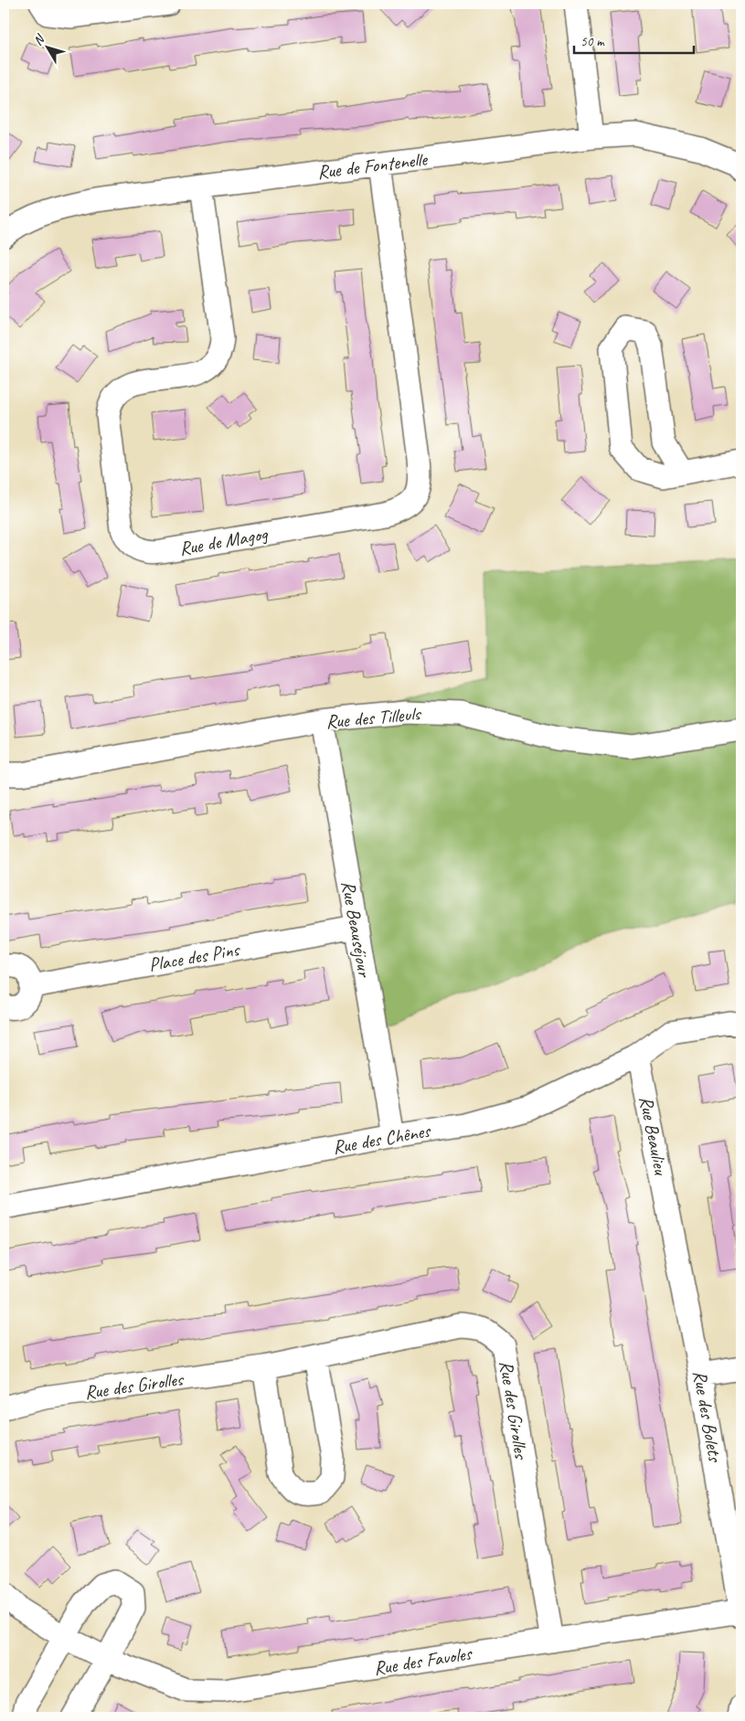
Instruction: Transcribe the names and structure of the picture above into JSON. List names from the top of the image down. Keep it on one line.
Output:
{"streets":{"street":["Rue de Fontenelle","Rue de Magog","Rue des Tilleuls","Rue Beauséjour","Place des Pins","Rue Beaulieu","Rue des Chênes","Rue des Girolles","Rue des Bolets","Rue des Favoles"]},"crossings":[["Rue de Fontenelle","Rue de Magog"],["Rue des Tilleuls","Rue Beauséjour"],["Rue Beauséjour","Place des Pins"],["Rue Beauséjour","Rue des Chênes"],["Rue Beaulieu","Rue des Chênes"],["Rue Beaulieu","Rue des Bolets"],["Rue des Girolles","Rue des Favoles"],["Rue des Bolets","Rue des Favoles"]],"scale_bar":"50 m","north":"top left"}
